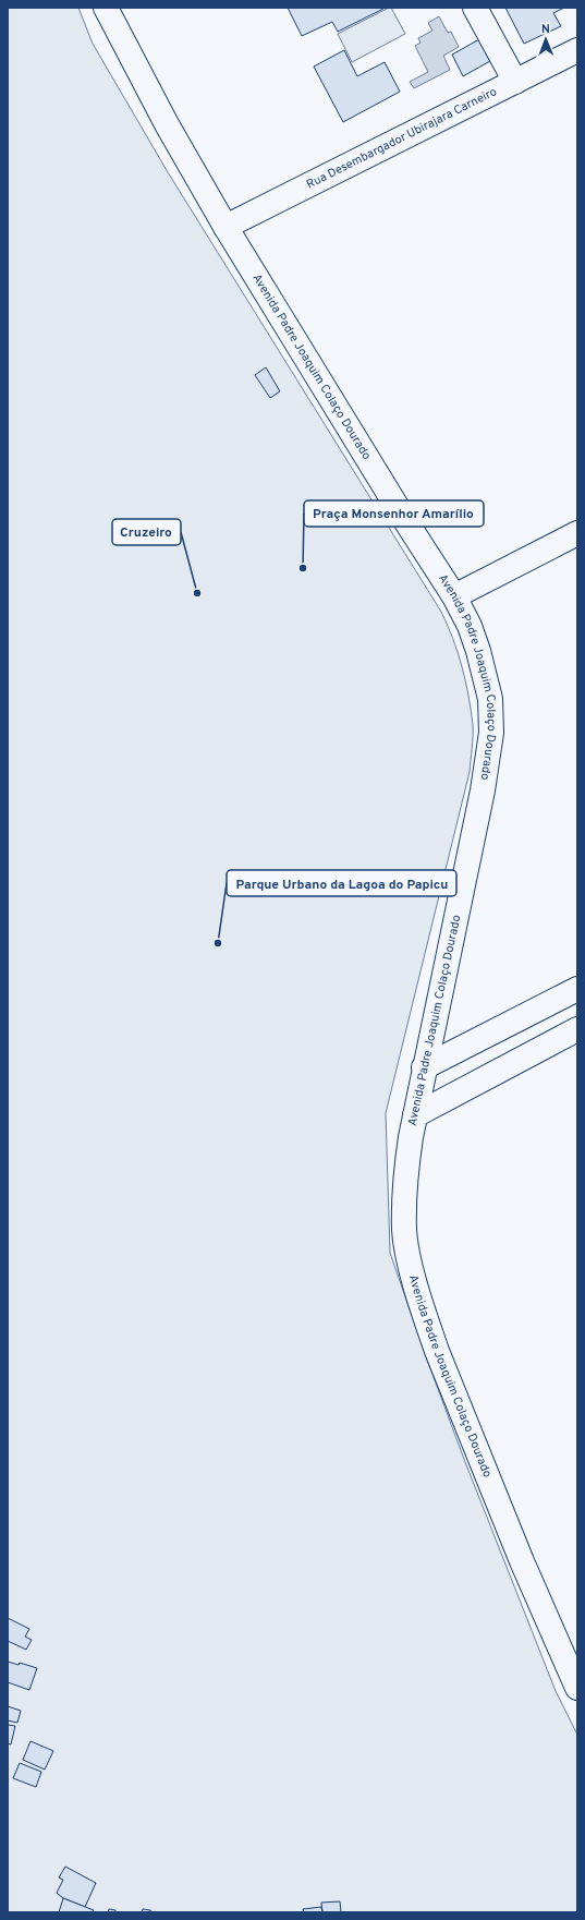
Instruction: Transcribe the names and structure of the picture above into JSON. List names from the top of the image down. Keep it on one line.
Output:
{"streets":{"street":["Rua Desembargador Ubirajara Carneiro","Avenida Padre Joaquim Colaço Dourado"]},"crossings":[["Rua Desembargador Ubirajara Carneiro","Avenida Padre Joaquim Colaço Dourado"]],"places":["Praça Monsenhor Amarílio","Cruzeiro","Parque Urbano da Lagoa do Papicu"],"north":"top"}
